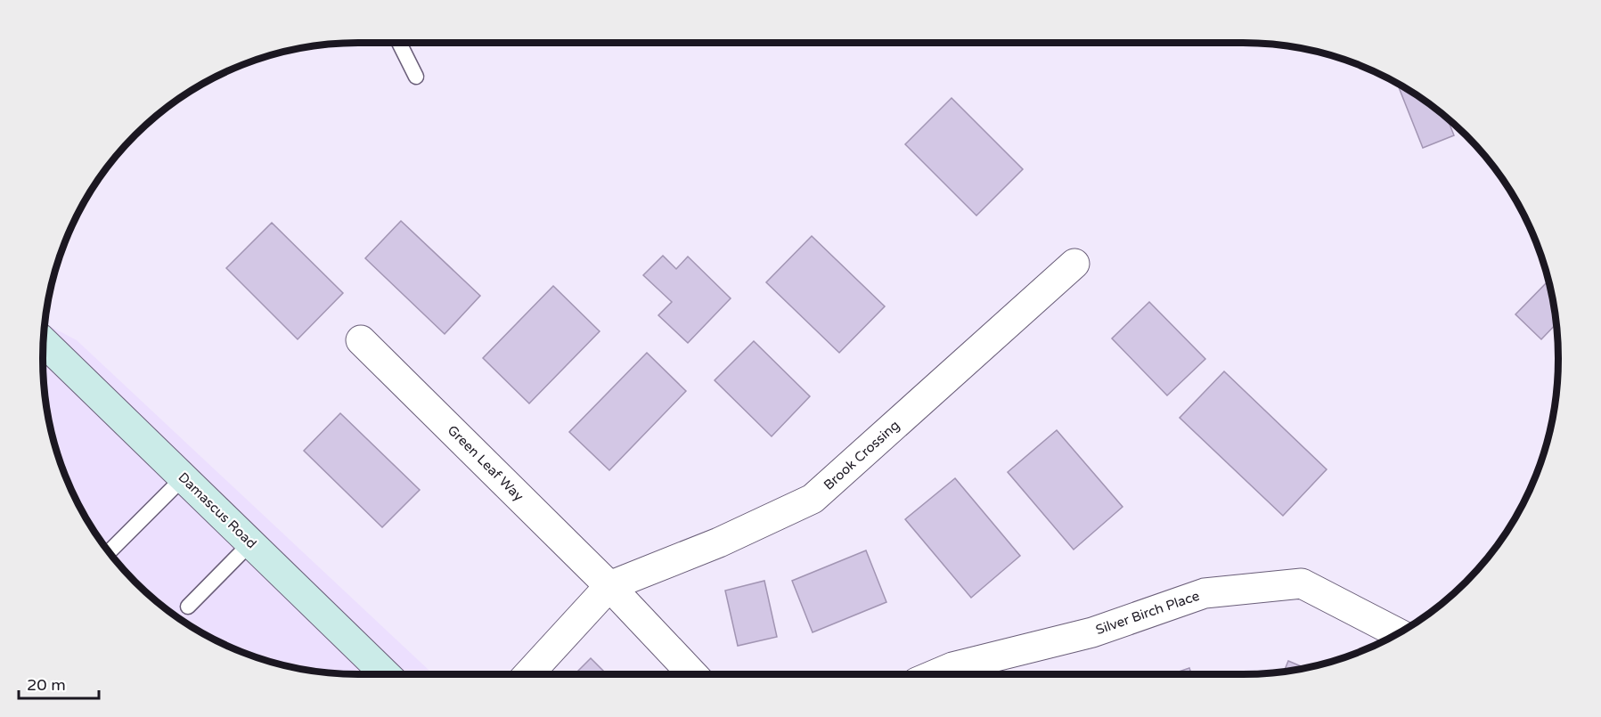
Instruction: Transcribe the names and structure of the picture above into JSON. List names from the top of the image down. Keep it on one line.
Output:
{"streets":{"street":["Brook Crossing","Green Leaf Way","Damascus Road","Silver Birch Place"]},"crossings":[["Brook Crossing","Green Leaf Way"]],"scale_bar":"20 m"}
